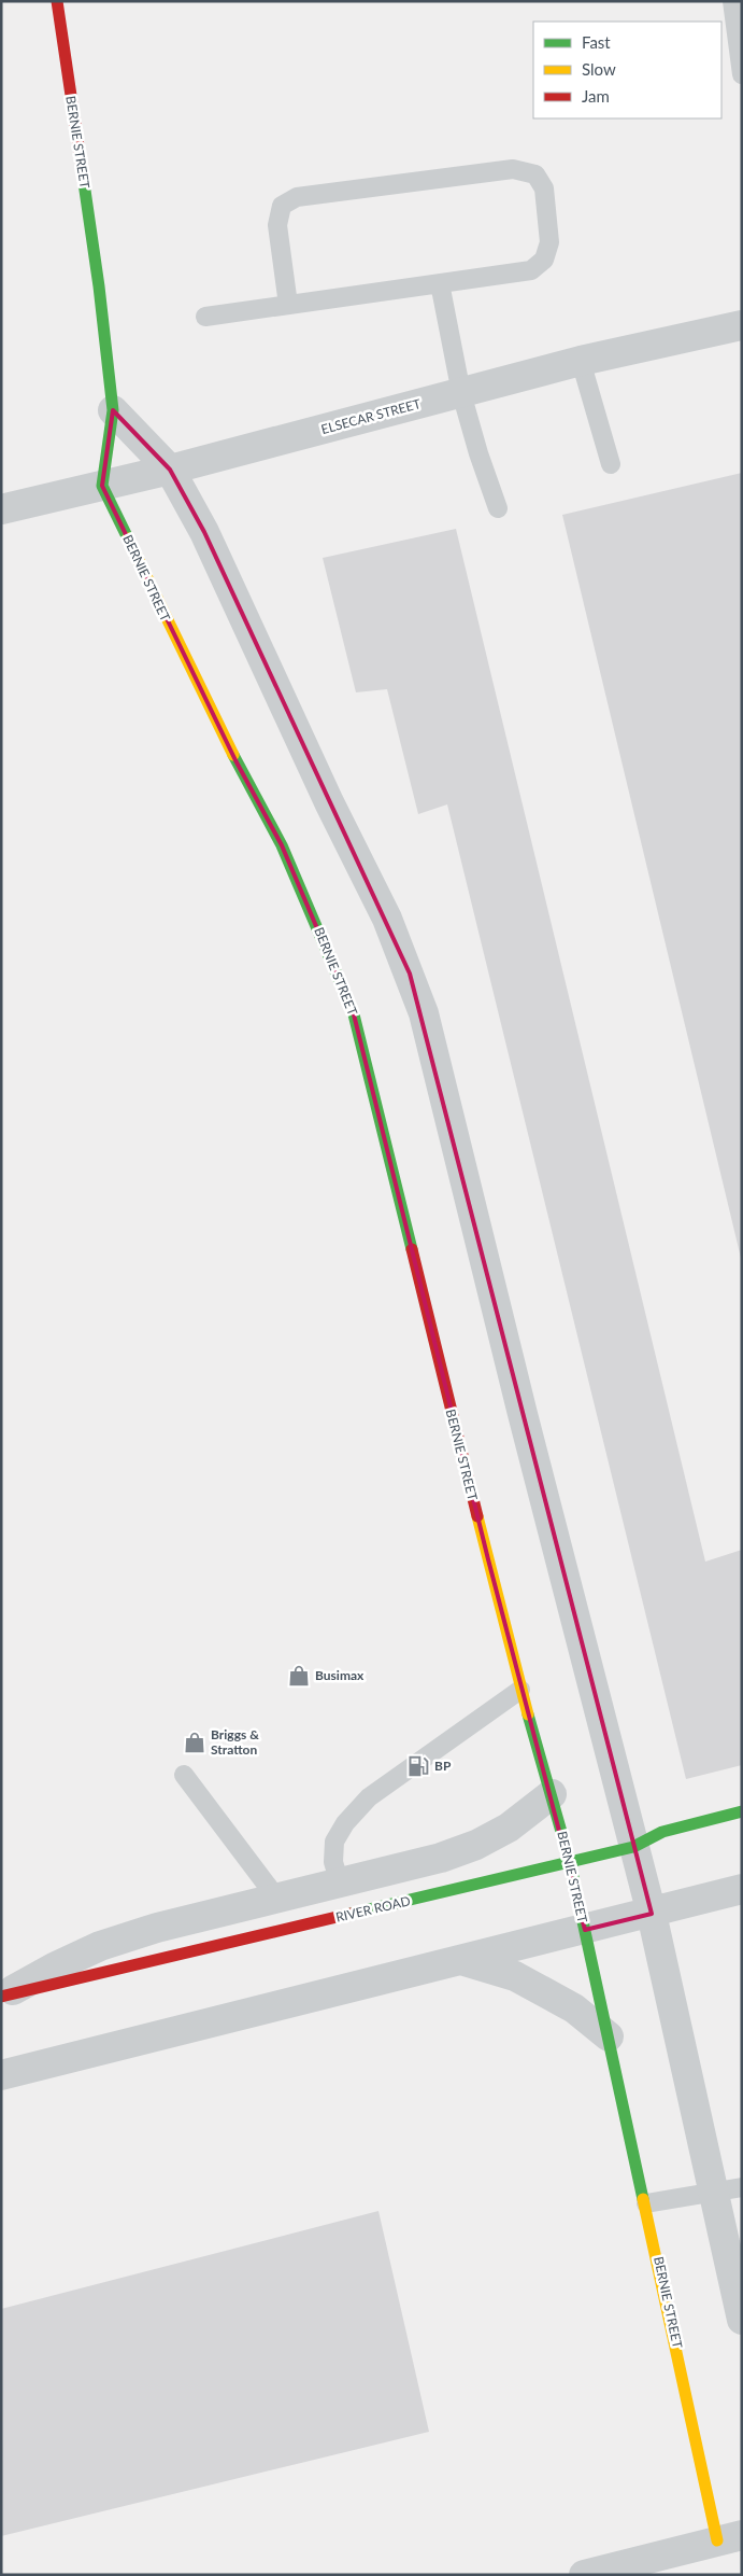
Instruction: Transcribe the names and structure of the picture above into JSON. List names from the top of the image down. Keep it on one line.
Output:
{"streets":{"street":["BERNIE STREET","ELSECAR STREET","RIVER ROAD"]},"crossings":[["BERNIE STREET","ELSECAR STREET"],["BERNIE STREET","RIVER ROAD"]],"places":{"shop":["Busimax","Briggs & Stratton"],"fuel station":["BP"]},"legend":["Fast","Slow","Jam"]}
